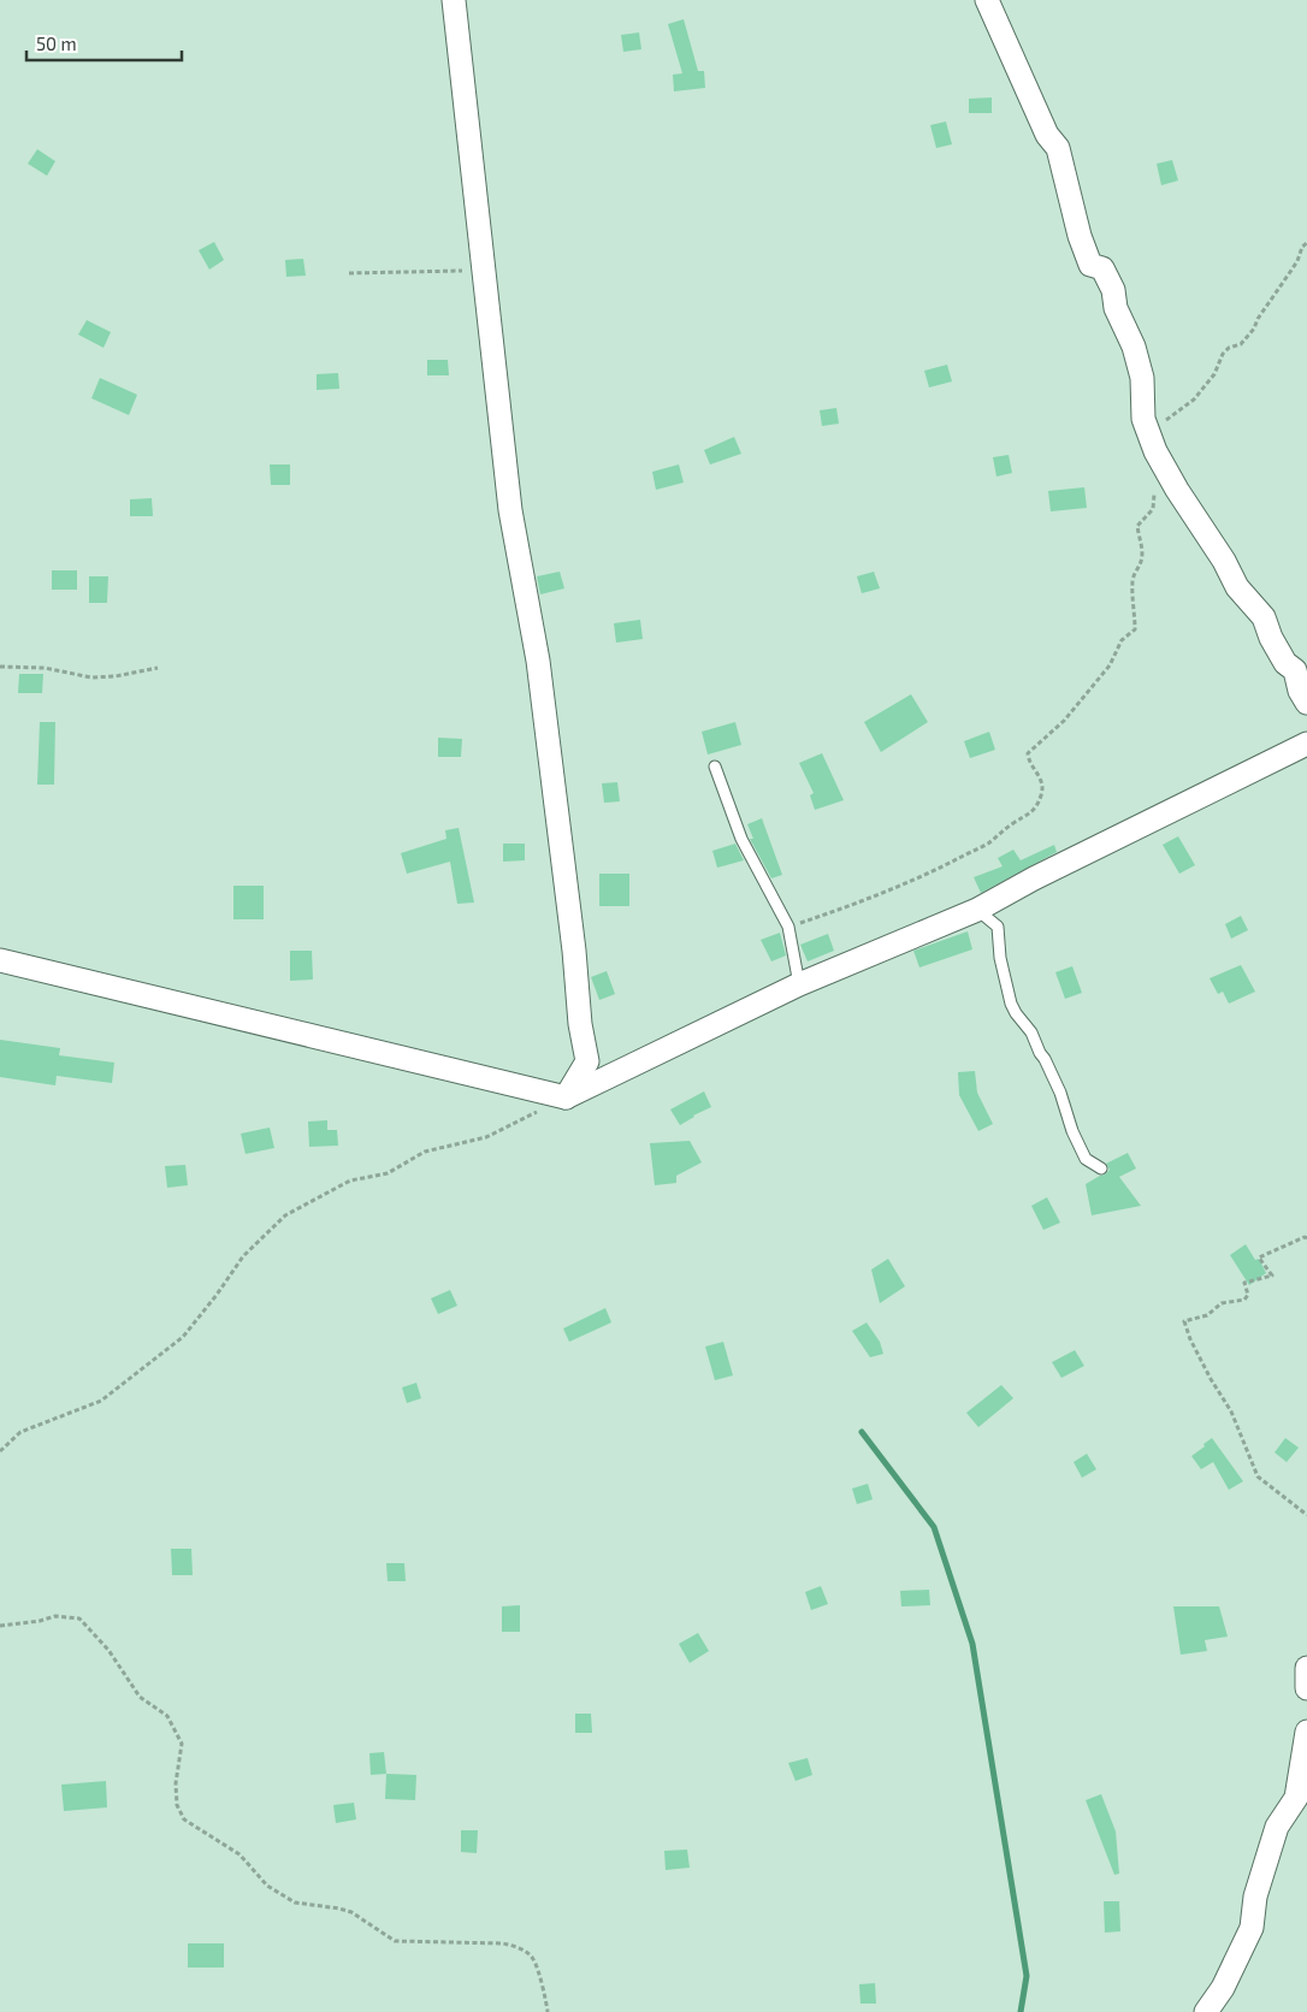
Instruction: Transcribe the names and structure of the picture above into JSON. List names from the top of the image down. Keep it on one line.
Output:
{"scale_bar":"50 m"}
